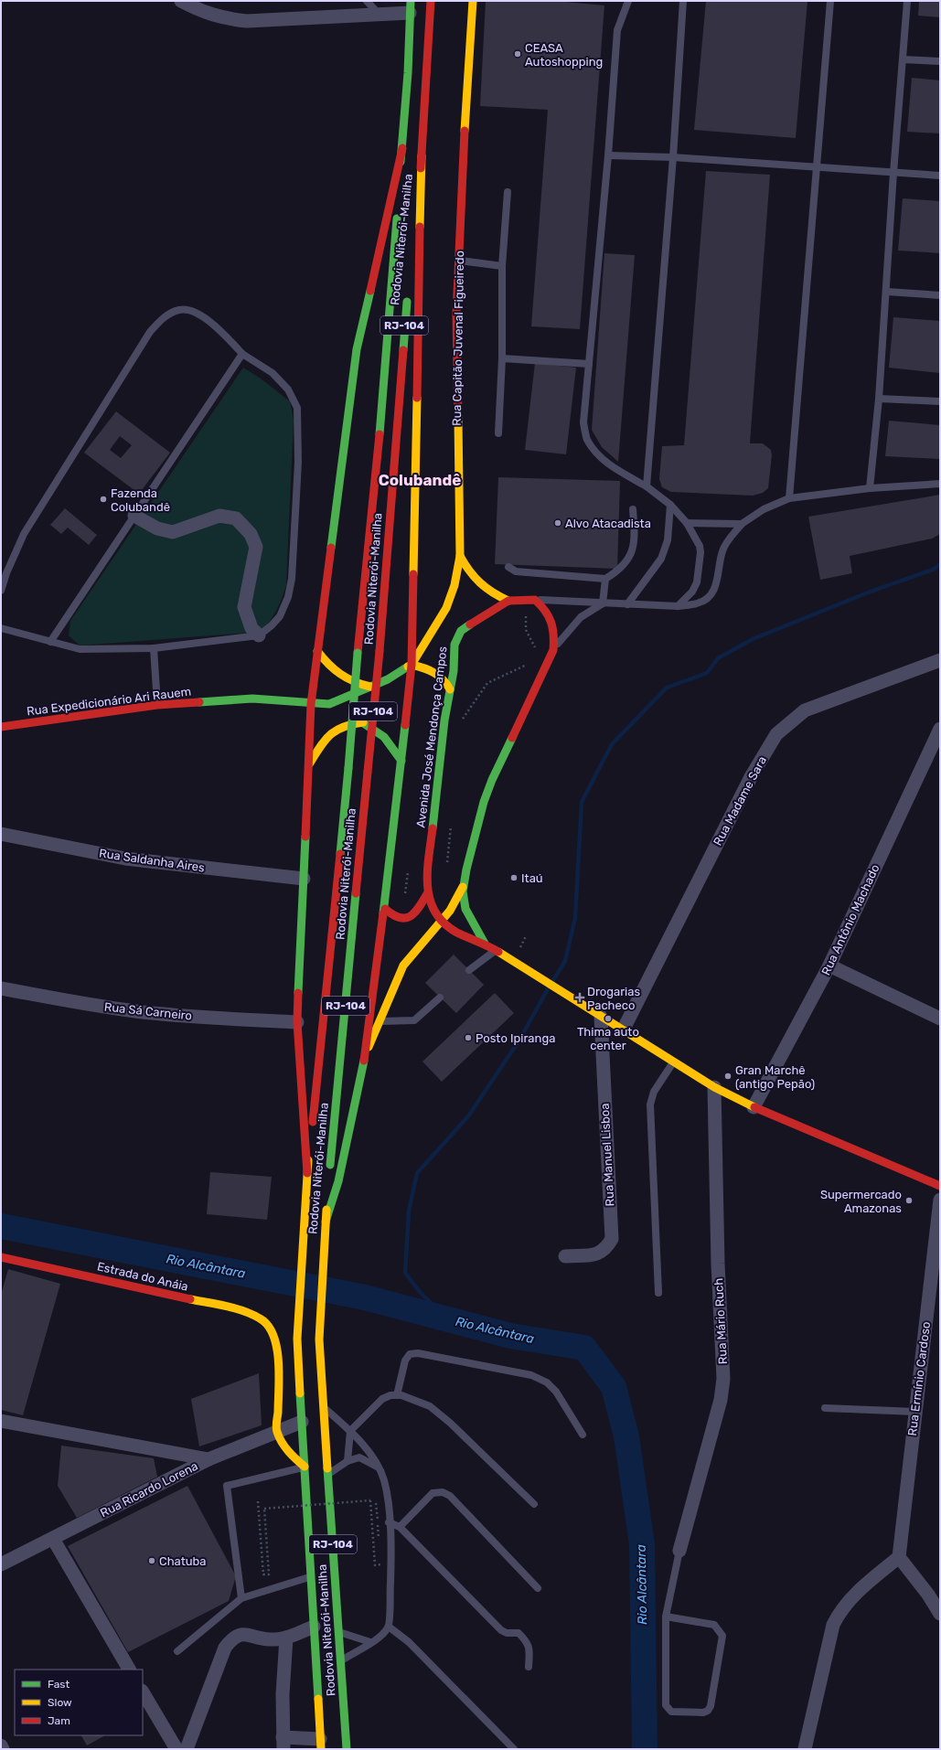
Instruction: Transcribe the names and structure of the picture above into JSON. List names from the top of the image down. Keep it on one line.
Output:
{"streets":{"main road":["Rodovia Niterói-Manilha","RJ-104","Rua Capitão Juvenal Figueiredo","Rua Expedicionário Ari Rauem","Avenida José Mendonça Campos","Estrada do Anáia"],"street":["Rua Madame Sara","Rua Saldanha Aires","Rua Antônio Machado","Rua Sá Carneiro","Rua Manuel Lisboa","Rua Mário Ruch","Rua Ermínio Cardoso","Rua Ricardo Lorena"]},"crossings":[["Rodovia Niterói-Manilha","Rua Ricardo Lorena"],["RJ-104","Rua Capitão Juvenal Figueiredo"],["RJ-104","Rua Expedicionário Ari Rauem"],["Rua Capitão Juvenal Figueiredo","Rua Expedicionário Ari Rauem"],["Avenida José Mendonça Campos","Rua Madame Sara"],["Avenida José Mendonça Campos","Rua Antônio Machado"],["Avenida José Mendonça Campos","Rua Manuel Lisboa"],["Avenida José Mendonça Campos","Rua Mário Ruch"],["Estrada do Anáia","Rua Ricardo Lorena"]],"districts":["Colubandê"],"water":["Rio Alcântara"],"places":{"other":["CEASA Autoshopping","Fazenda Colubandê","Alvo Atacadista","Itaú","Thima auto center","Posto Ipiranga","Gran Marchê (antigo Pepão)","Supermercado Amazonas","Chatuba"],"health":["Drogarias Pacheco"]},"legend":["Fast","Slow","Jam"]}
